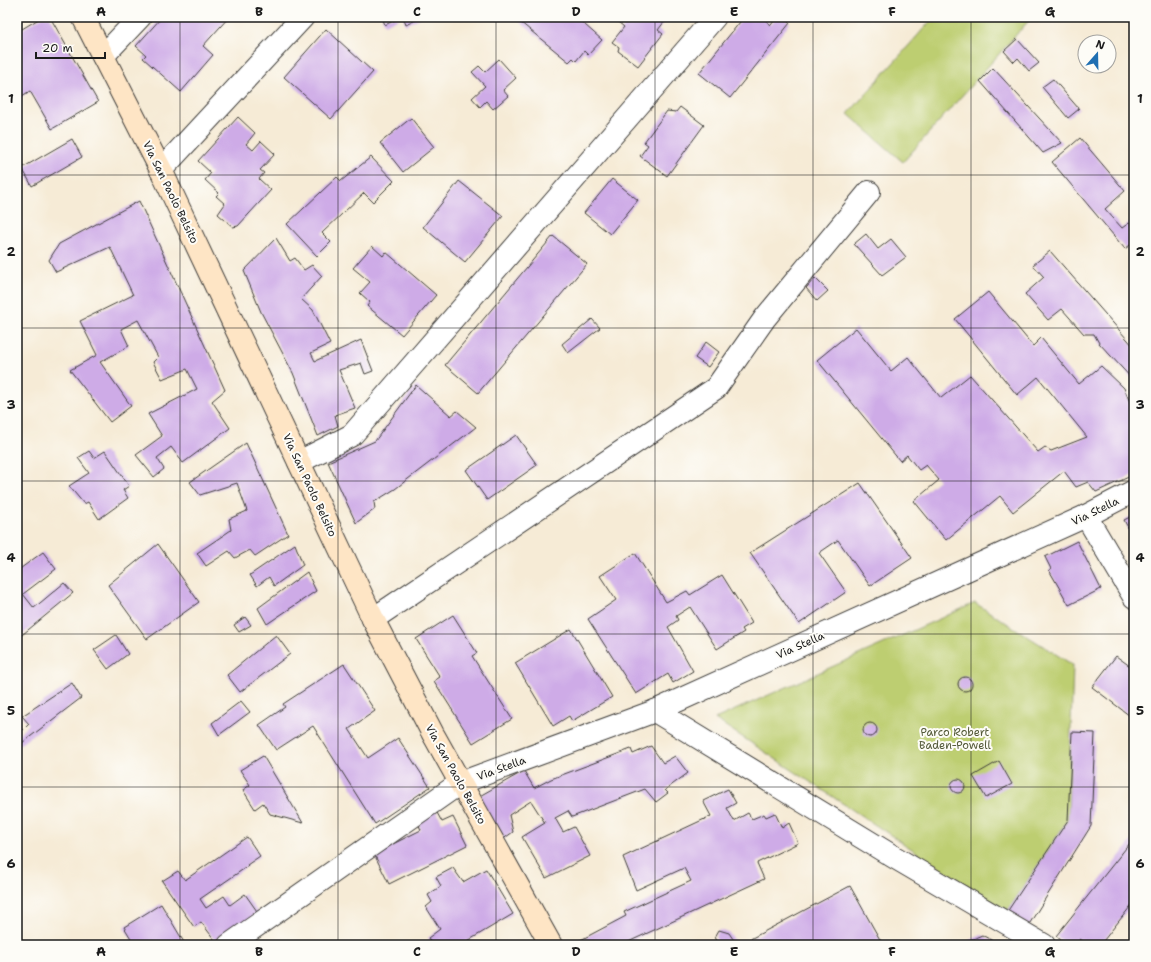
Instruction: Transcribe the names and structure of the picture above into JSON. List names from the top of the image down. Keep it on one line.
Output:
{"streets":{"main road":["Via San Paolo Belsito"],"street":["Via Stella"]},"crossings":[["Via San Paolo Belsito","Via Stella"]],"parks":["Parco Robert Baden-Powell"],"scale_bar":"20 m","north":"top","grid":{"columns":["A","B","C","D","E","F","G"],"rows":["1","2","3","4","5","6"]}}
